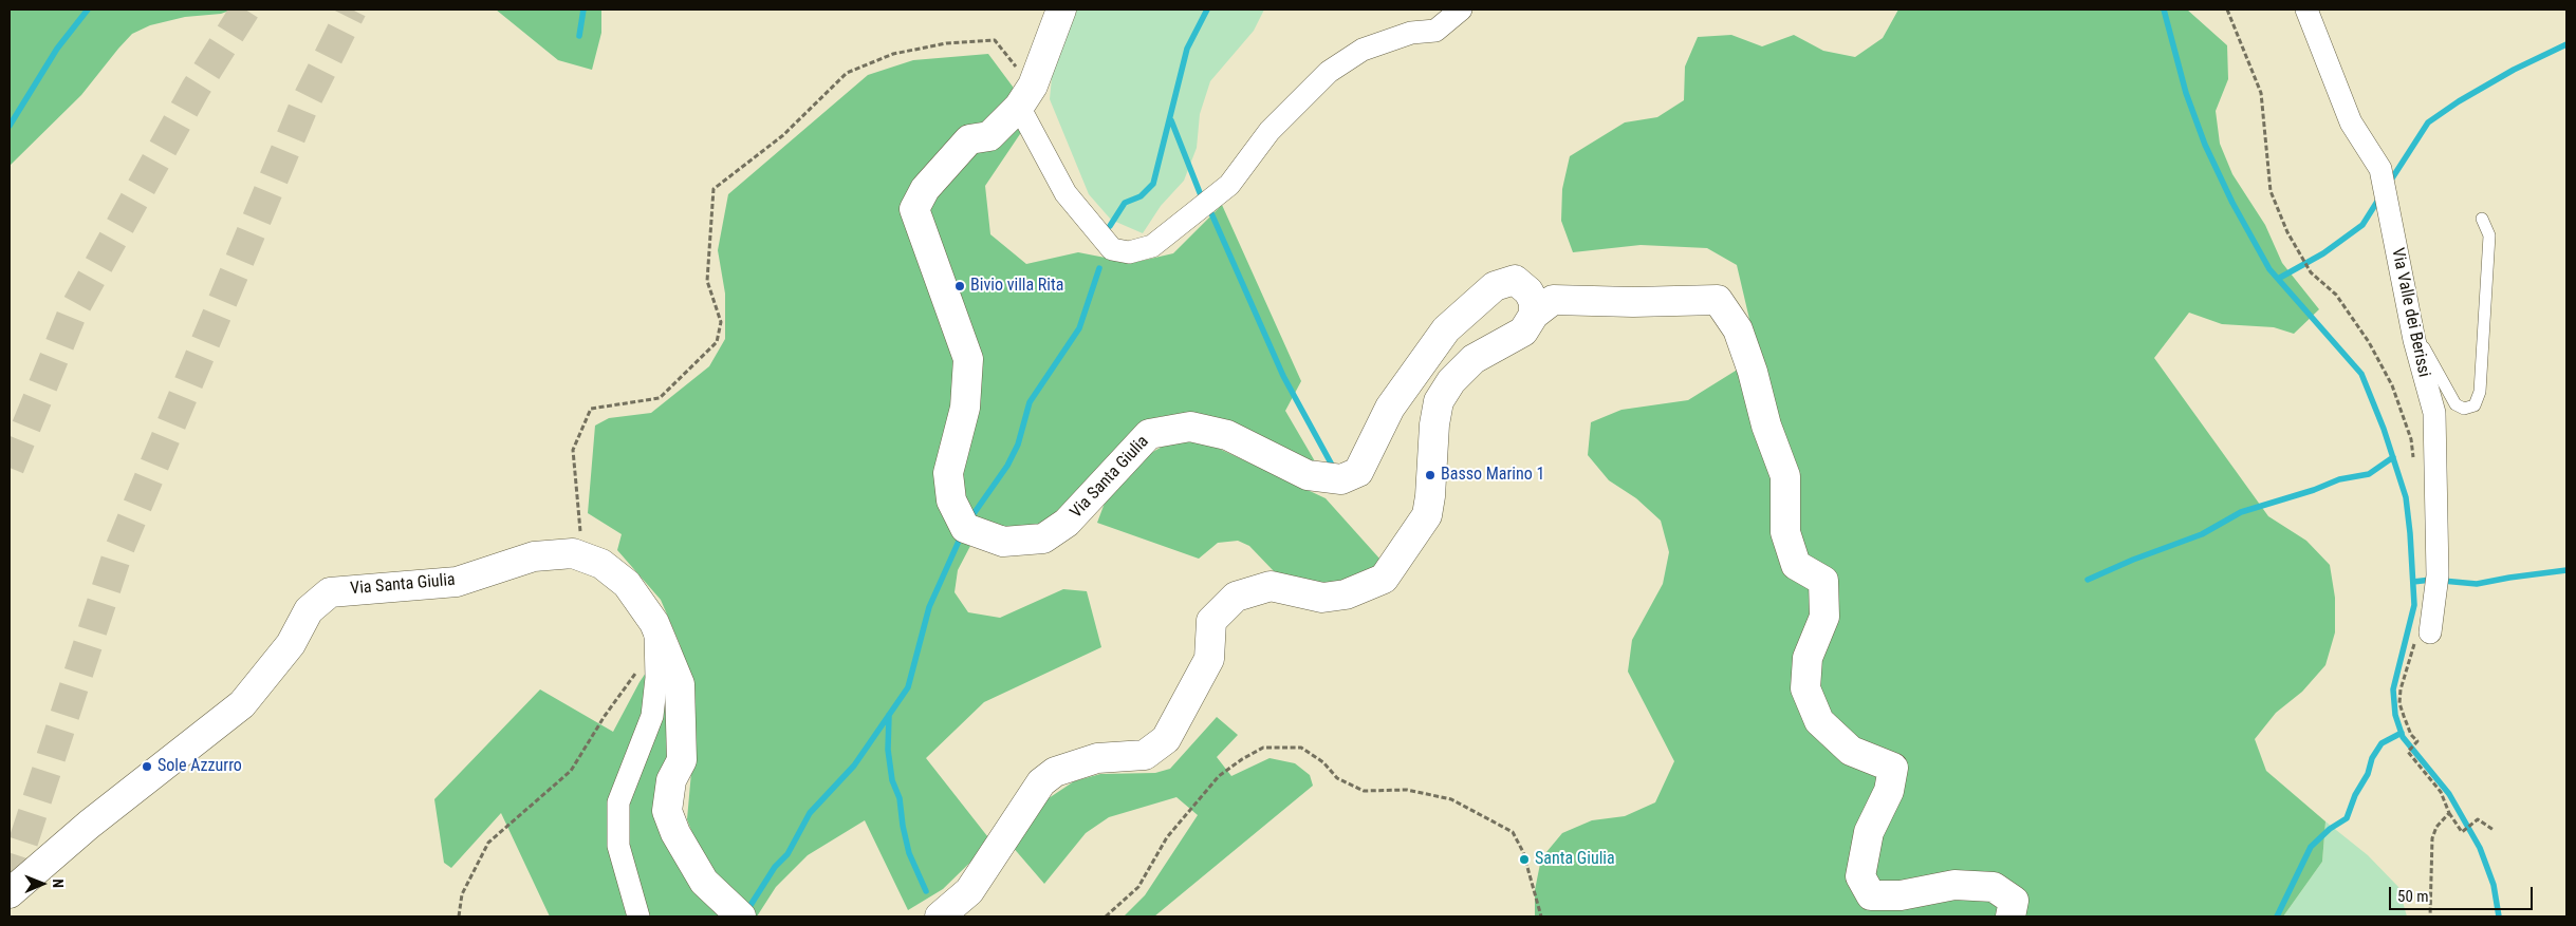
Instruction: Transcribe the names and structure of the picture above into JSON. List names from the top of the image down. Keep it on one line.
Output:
{"streets":{"street":["Via Valle dei Berissi","Via Santa Giulia"]},"places":["Bivio villa Rita","Basso Marino 1","Sole Azzurro","Santa Giulia"],"scale_bar":"50 m","north":"right"}
